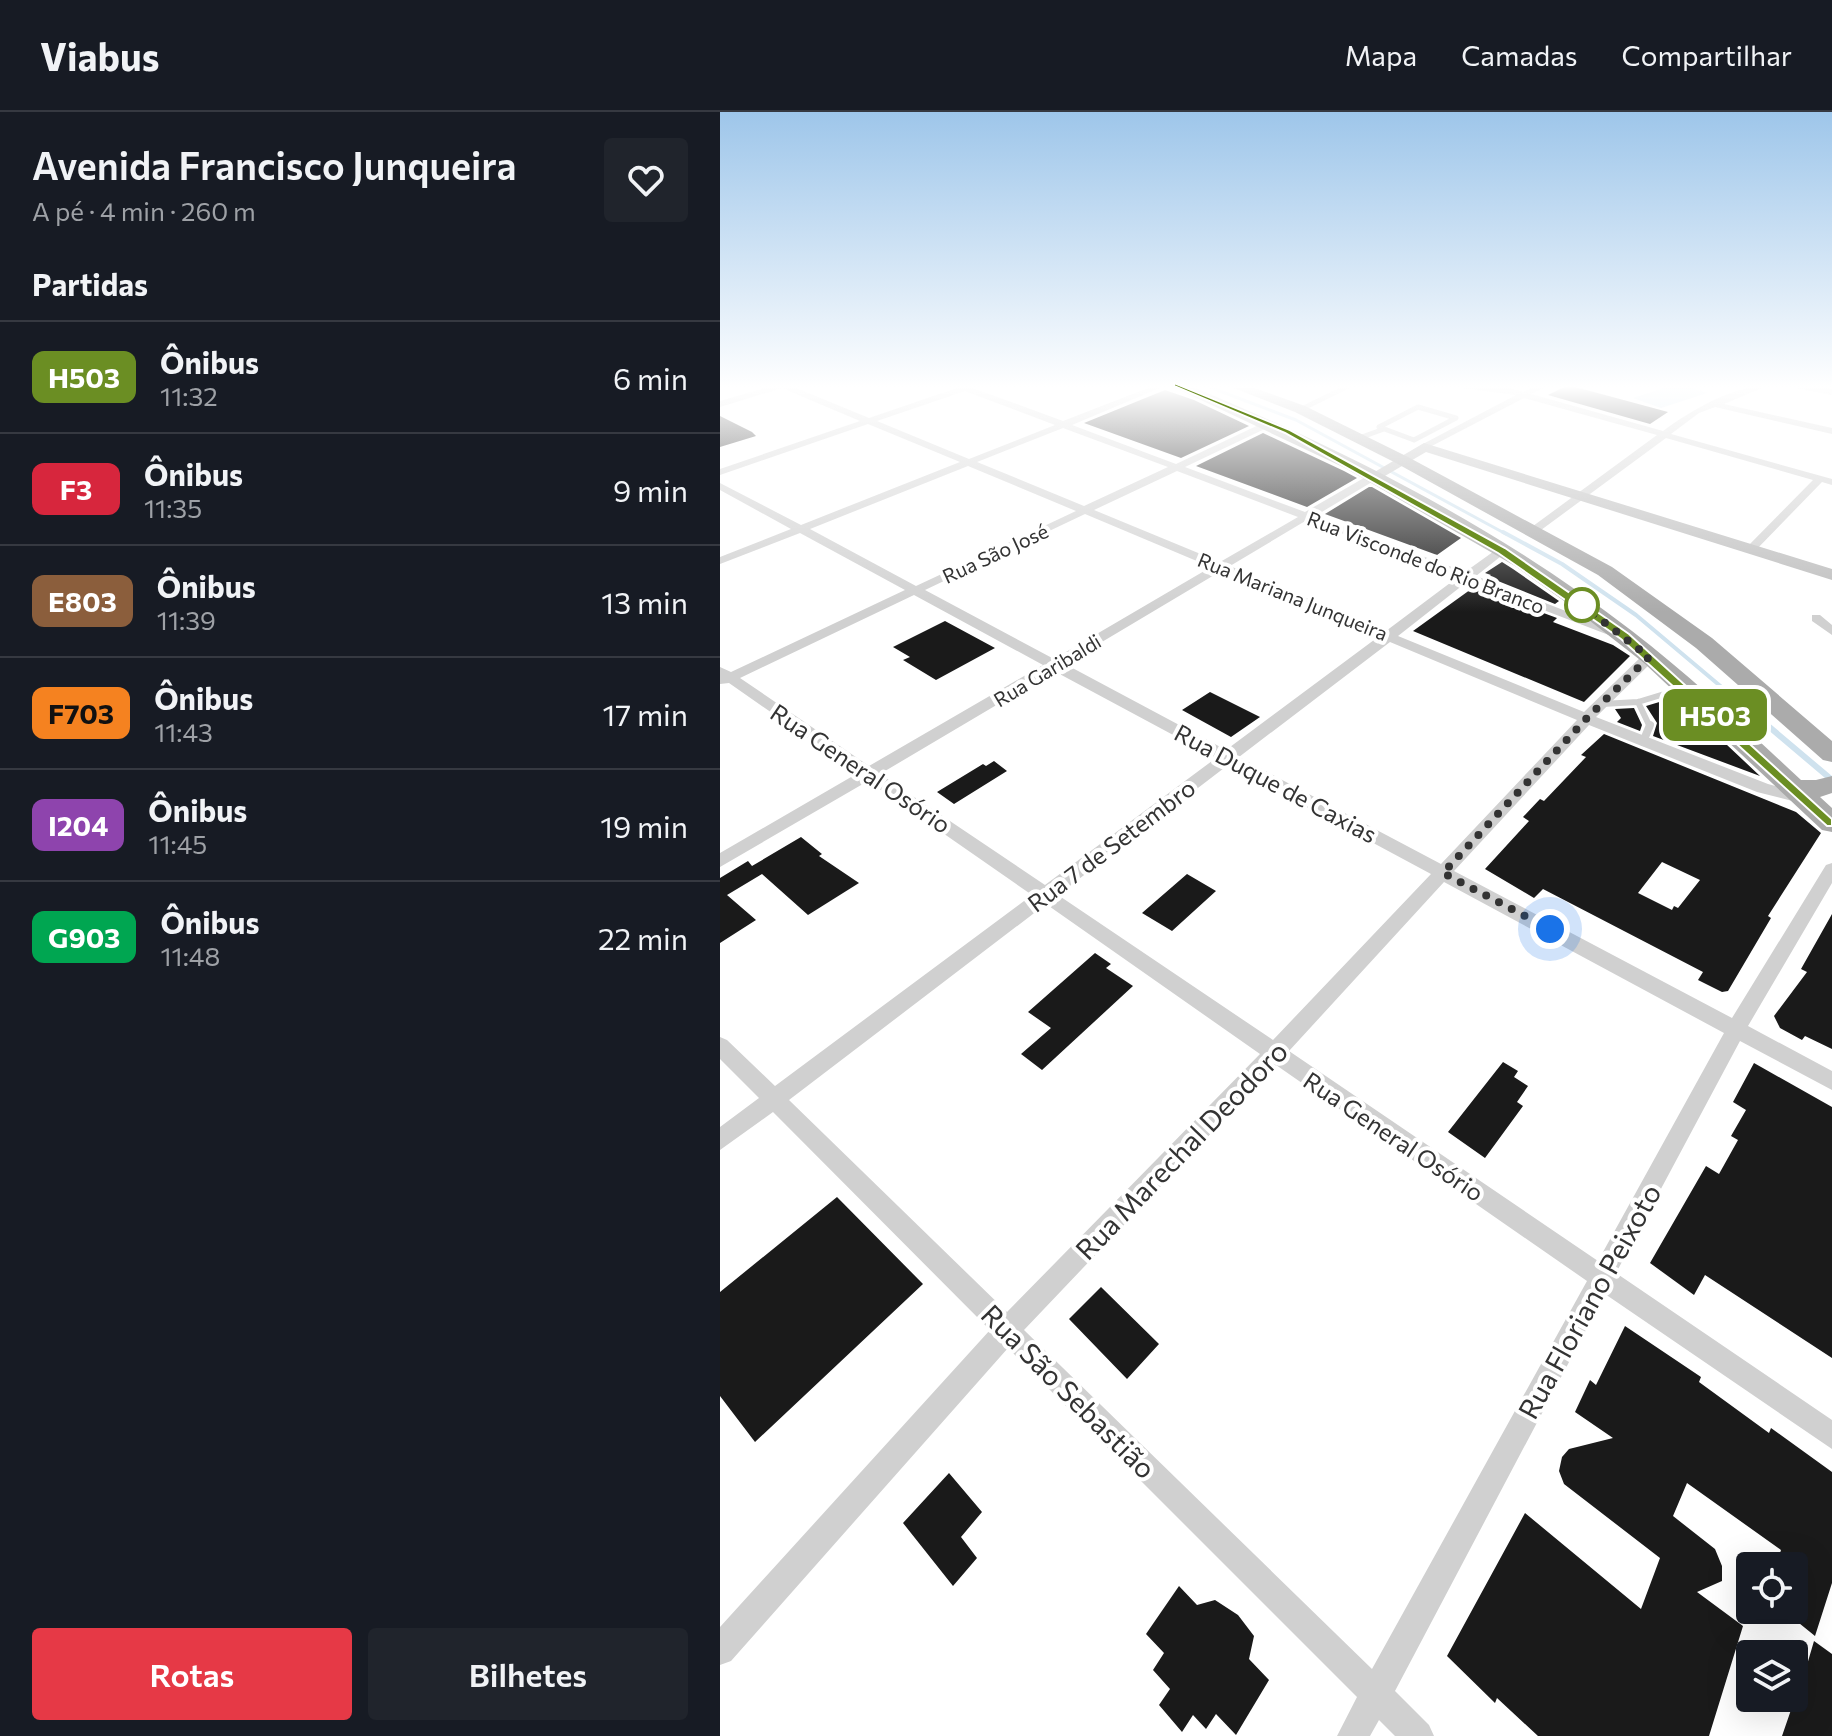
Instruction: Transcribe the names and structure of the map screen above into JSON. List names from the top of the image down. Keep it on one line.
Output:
{"streets":{"street":["Rua São José","Rua Visconde do Rio Branco","Rua Mariana Junqueira","Rua Garibaldi","Rua General Osório","Rua Duque de Caxias","Rua 7 de Setembro","Rua Marechal Deodoro","Rua Floriano Peixoto","Rua São Sebastião"]},"crossings":[["Rua São José","Rua Visconde do Rio Branco"],["Rua São José","Rua Mariana Junqueira"],["Rua São José","Rua General Osório"],["Rua São José","Rua Duque de Caxias"],["Rua Visconde do Rio Branco","Rua Garibaldi"],["Rua Visconde do Rio Branco","Rua 7 de Setembro"],["Rua Mariana Junqueira","Rua Garibaldi"],["Rua Mariana Junqueira","Rua 7 de Setembro"],["Rua Mariana Junqueira","Rua Marechal Deodoro"],["Rua Garibaldi","Rua General Osório"],["Rua Garibaldi","Rua Duque de Caxias"],["Rua General Osório","Rua 7 de Setembro"],["Rua General Osório","Rua Marechal Deodoro"],["Rua General Osório","Rua Floriano Peixoto"],["Rua Duque de Caxias","Rua 7 de Setembro"],["Rua Duque de Caxias","Rua Marechal Deodoro"],["Rua Duque de Caxias","Rua Floriano Peixoto"],["Rua 7 de Setembro","Rua São Sebastião"],["Rua Marechal Deodoro","Rua São Sebastião"],["Rua Floriano Peixoto","Rua São Sebastião"]],"lines":["bus line H503"],"page":{"header":"Viabus","nav":["Mapa","Camadas","Compartilhar"],"heading":[["Avenida Francisco Junqueira","A pé · 4 min · 260 m"],"Partidas"],"on_map":"H503","list":[{"mark":"H503","name":"Ônibus","note":"11:32","value":"6 min"},{"mark":"F3","name":"Ônibus","note":"11:35","value":"9 min"},{"mark":"E803","name":"Ônibus","note":"11:39","value":"13 min"},{"mark":"F703","name":"Ônibus","note":"11:43","value":"17 min"},{"mark":"I204","name":"Ônibus","note":"11:45","value":"19 min"},{"mark":"G903","name":"Ônibus","note":"11:48","value":"22 min"}],"buttons":["Rotas","Bilhetes"]}}
